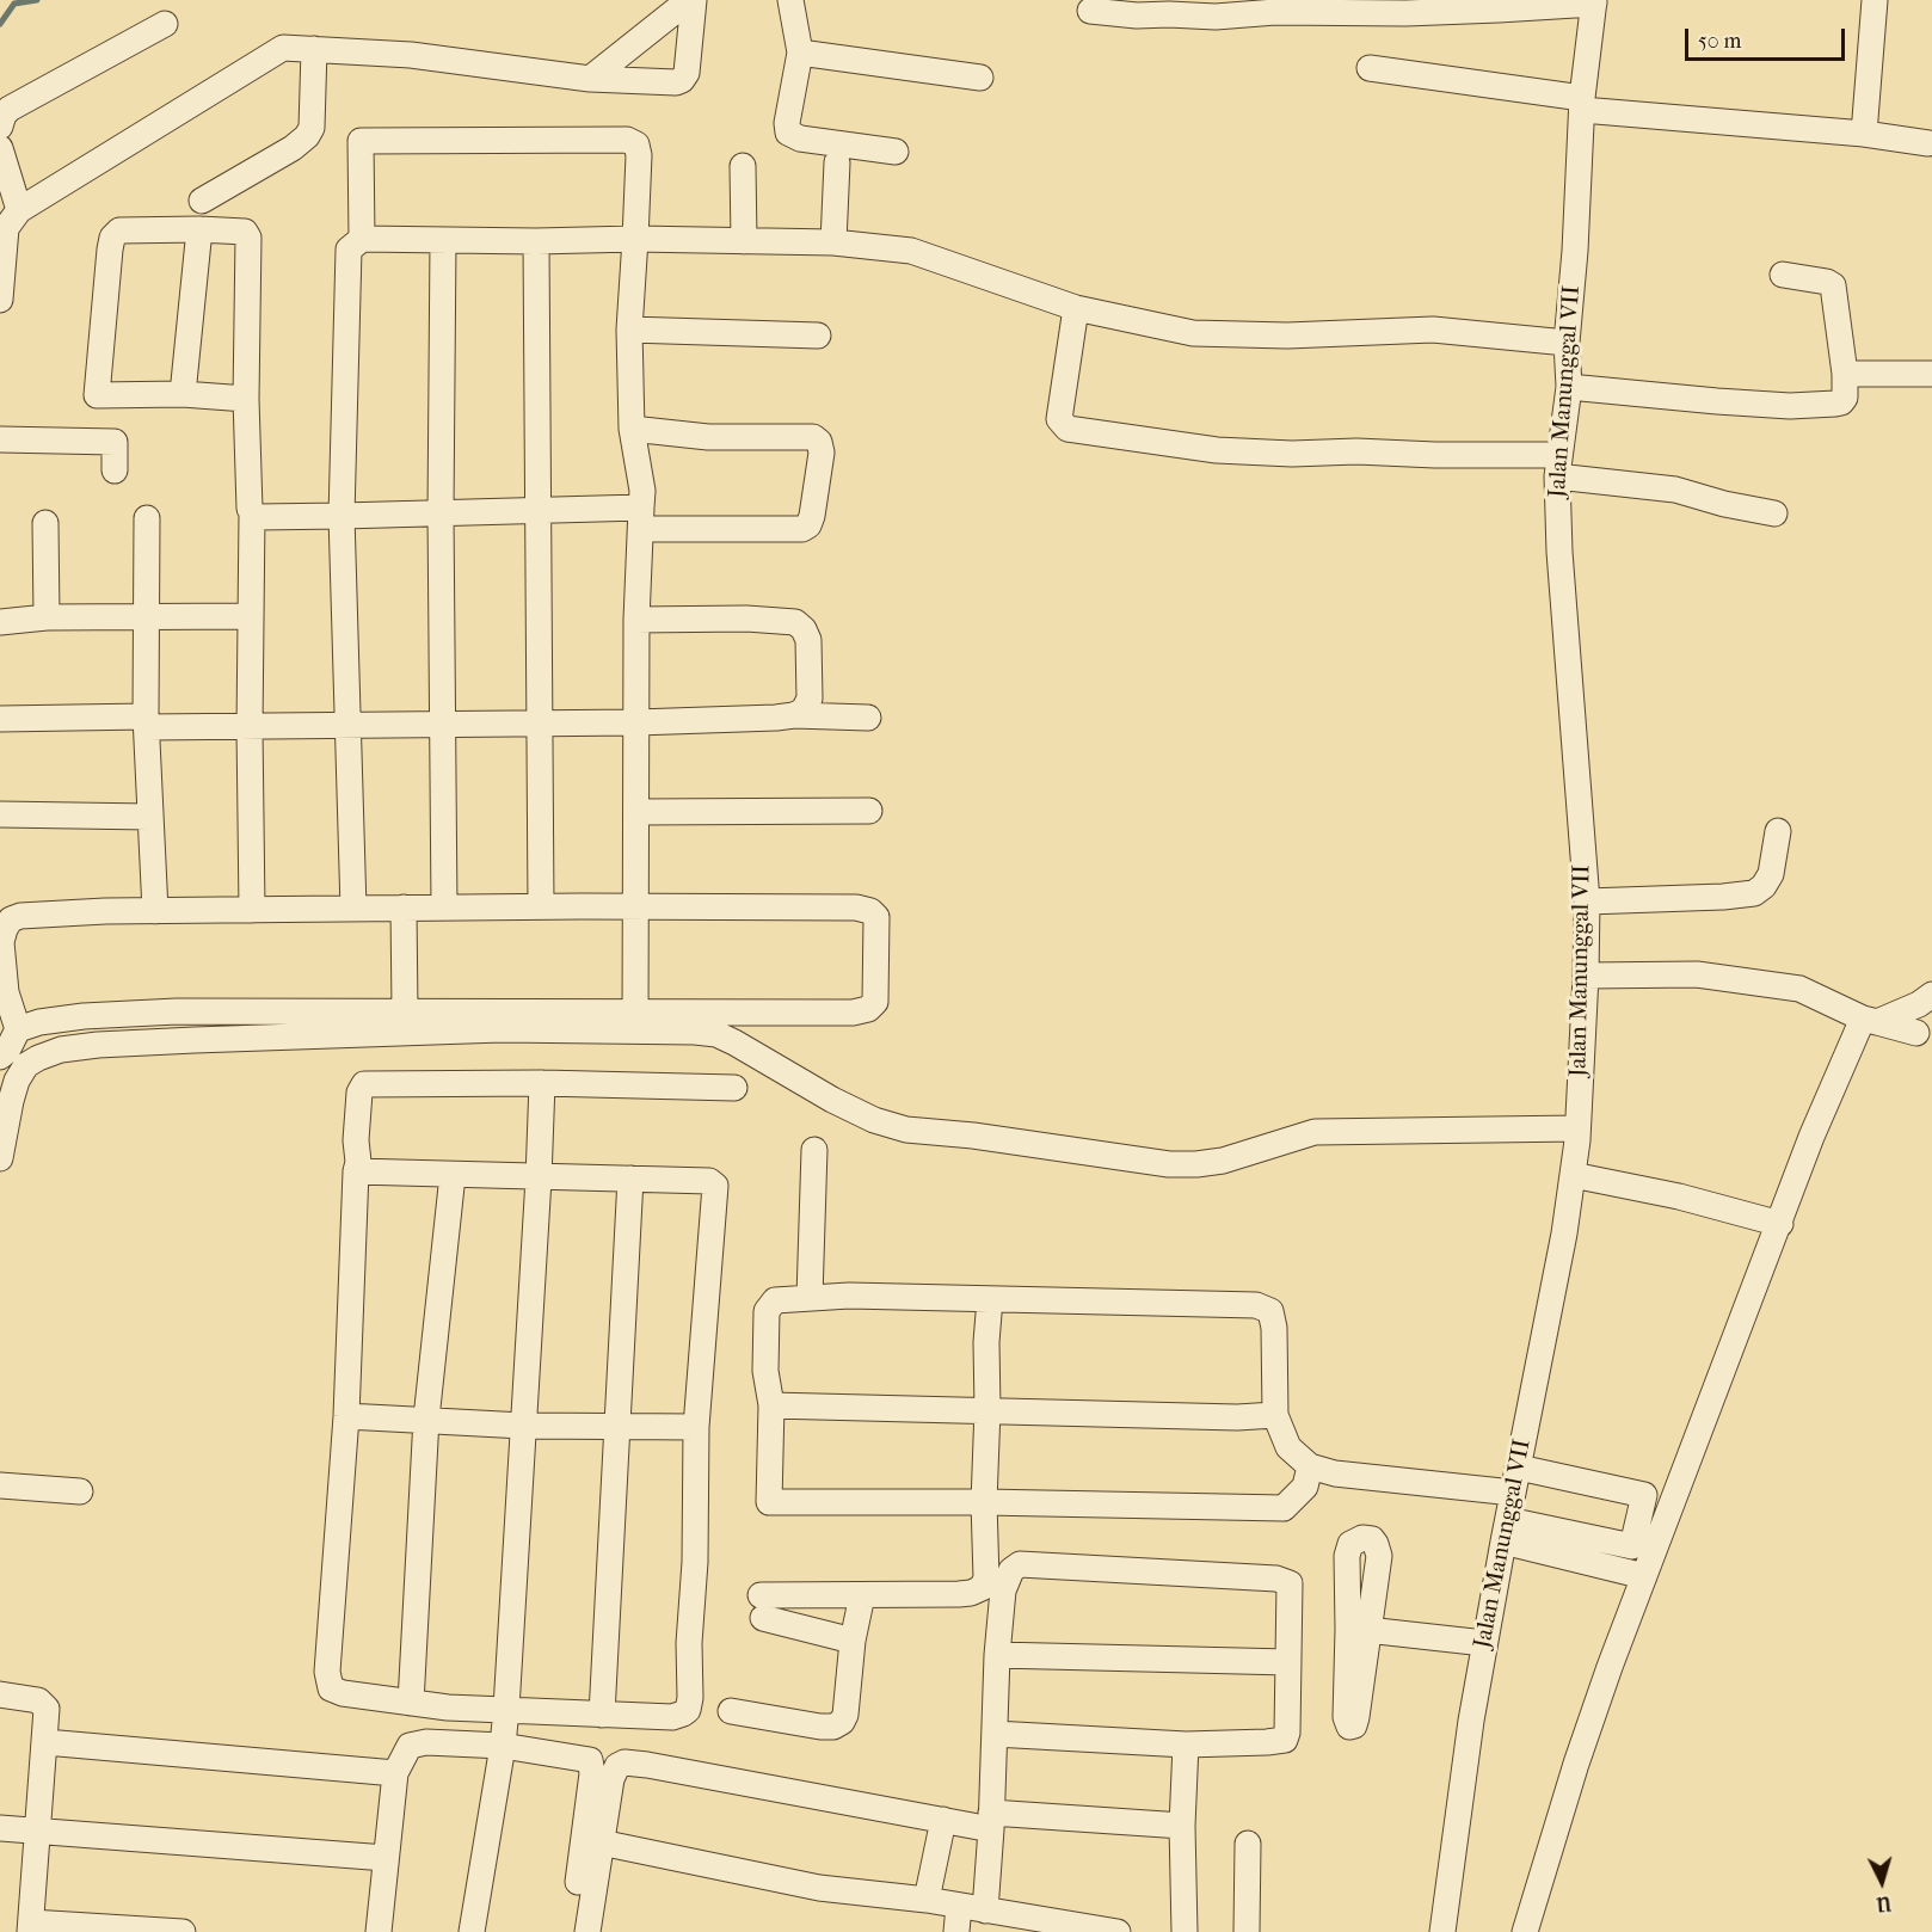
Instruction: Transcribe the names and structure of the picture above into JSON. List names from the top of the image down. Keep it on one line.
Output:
{"streets":{"street":["Jalan Manunggal VII"]},"scale_bar":"50 m","north":"bottom"}
